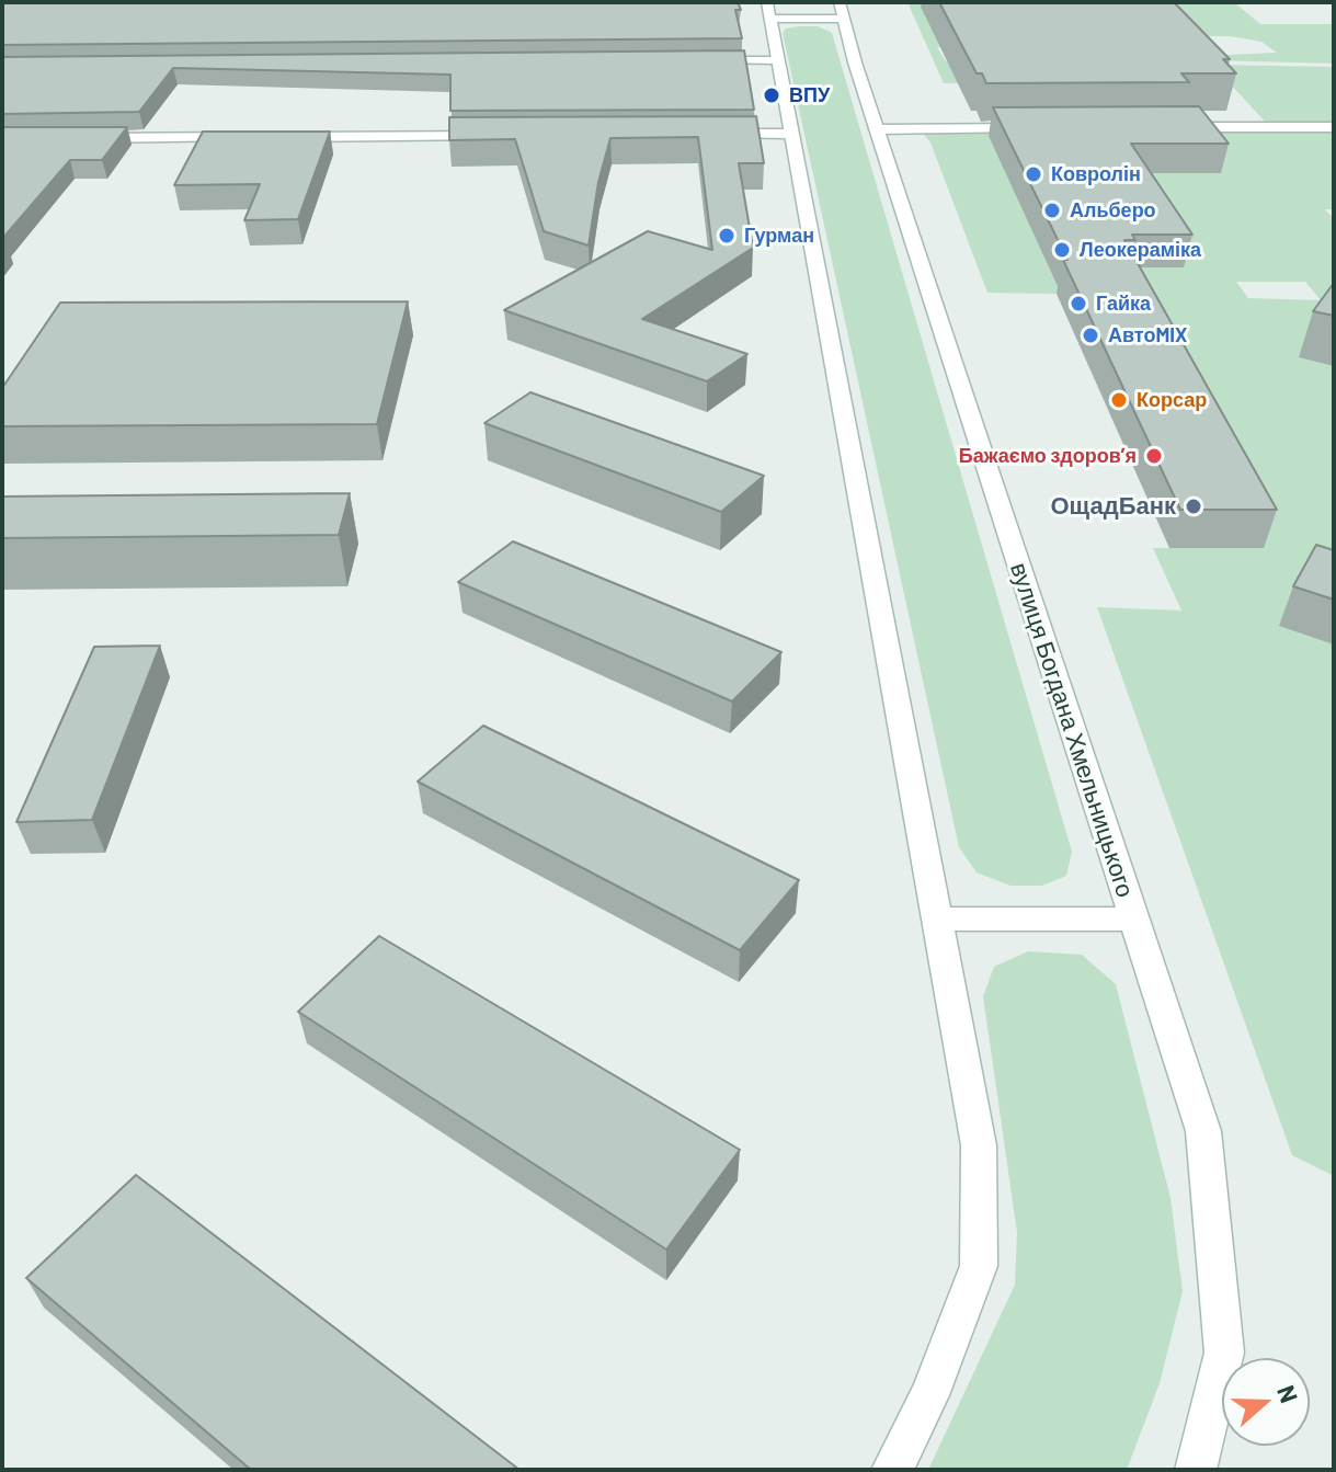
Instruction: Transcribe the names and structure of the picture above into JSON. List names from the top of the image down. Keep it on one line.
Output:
{"streets":{"street":["вулиця Богдана Хмельницького"]},"places":["ВПУ","Ковролін","Альберо","Гурман","Леокераміка","Гайка","АвтоMIX","Корсар","Бажаємо здоровʼя","ОщадБанк"],"north":"right"}
